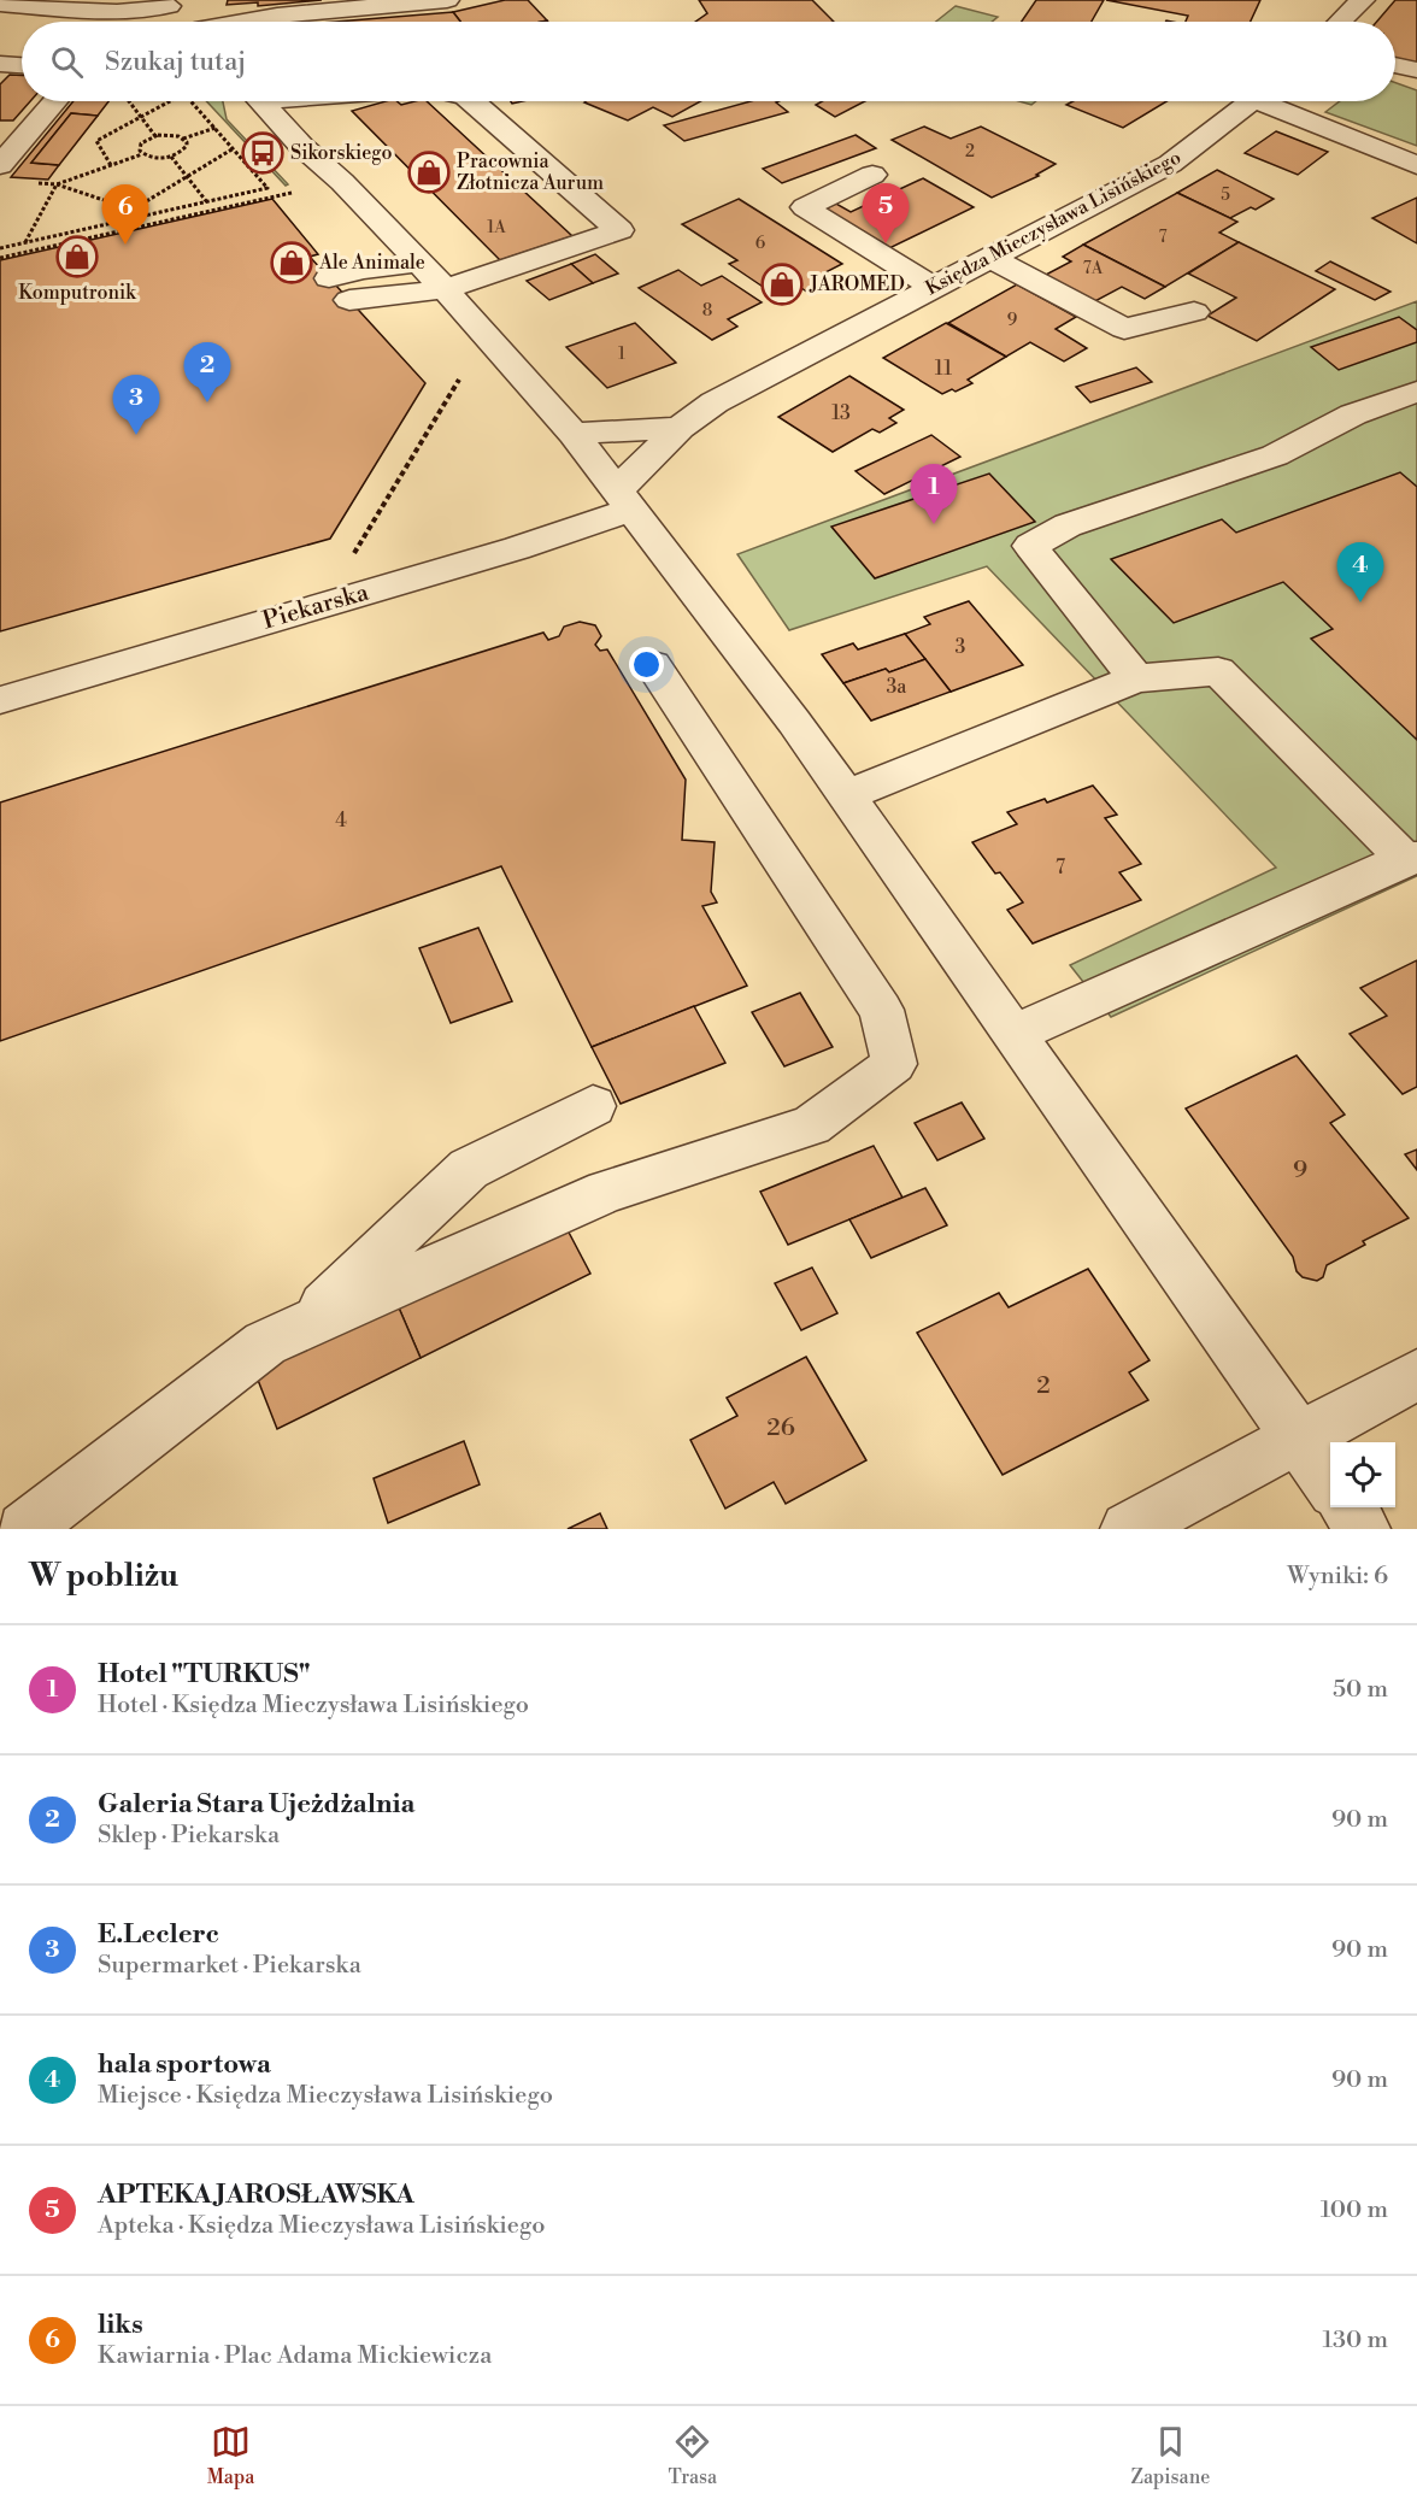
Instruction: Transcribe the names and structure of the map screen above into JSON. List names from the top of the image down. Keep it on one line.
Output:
{"streets":{"street":["Księdza Mieczysława Lisińskiego","Piekarska"]},"crossings":[["Księdza Mieczysława Lisińskiego","Piekarska"]],"places":{"bus stop":["Sikorskiego"],"shop":["Pracownia Złotnicza Aurum","Komputronik","Ale Animale","JAROMED"]},"house_numbers":["2","5","1A","7","6","7A","8","9","1","11","13","3","3a","4","7","9","2","26"],"page":{"search":"Szukaj tutaj","pins":["5","6","2","3","1","4"],"heading":["W pobliżu","Wyniki: 6"],"list":[{"mark":"1","name":"Hotel \"TURKUS\"","note":"Hotel · Księdza Mieczysława Lisińskiego","value":"50 m"},{"mark":"2","name":"Galeria Stara Ujeżdżalnia","note":"Sklep · Piekarska","value":"90 m"},{"mark":"3","name":"E.Leclerc","note":"Supermarket · Piekarska","value":"90 m"},{"mark":"4","name":"hala sportowa","note":"Miejsce · Księdza Mieczysława Lisińskiego","value":"90 m"},{"mark":"5","name":"APTEKA JAROSŁAWSKA","note":"Apteka · Księdza Mieczysława Lisińskiego","value":"100 m"},{"mark":"6","name":"liks","note":"Kawiarnia · Plac Adama Mickiewicza","value":"130 m"}],"nav":["Mapa","Trasa","Zapisane"]}}
